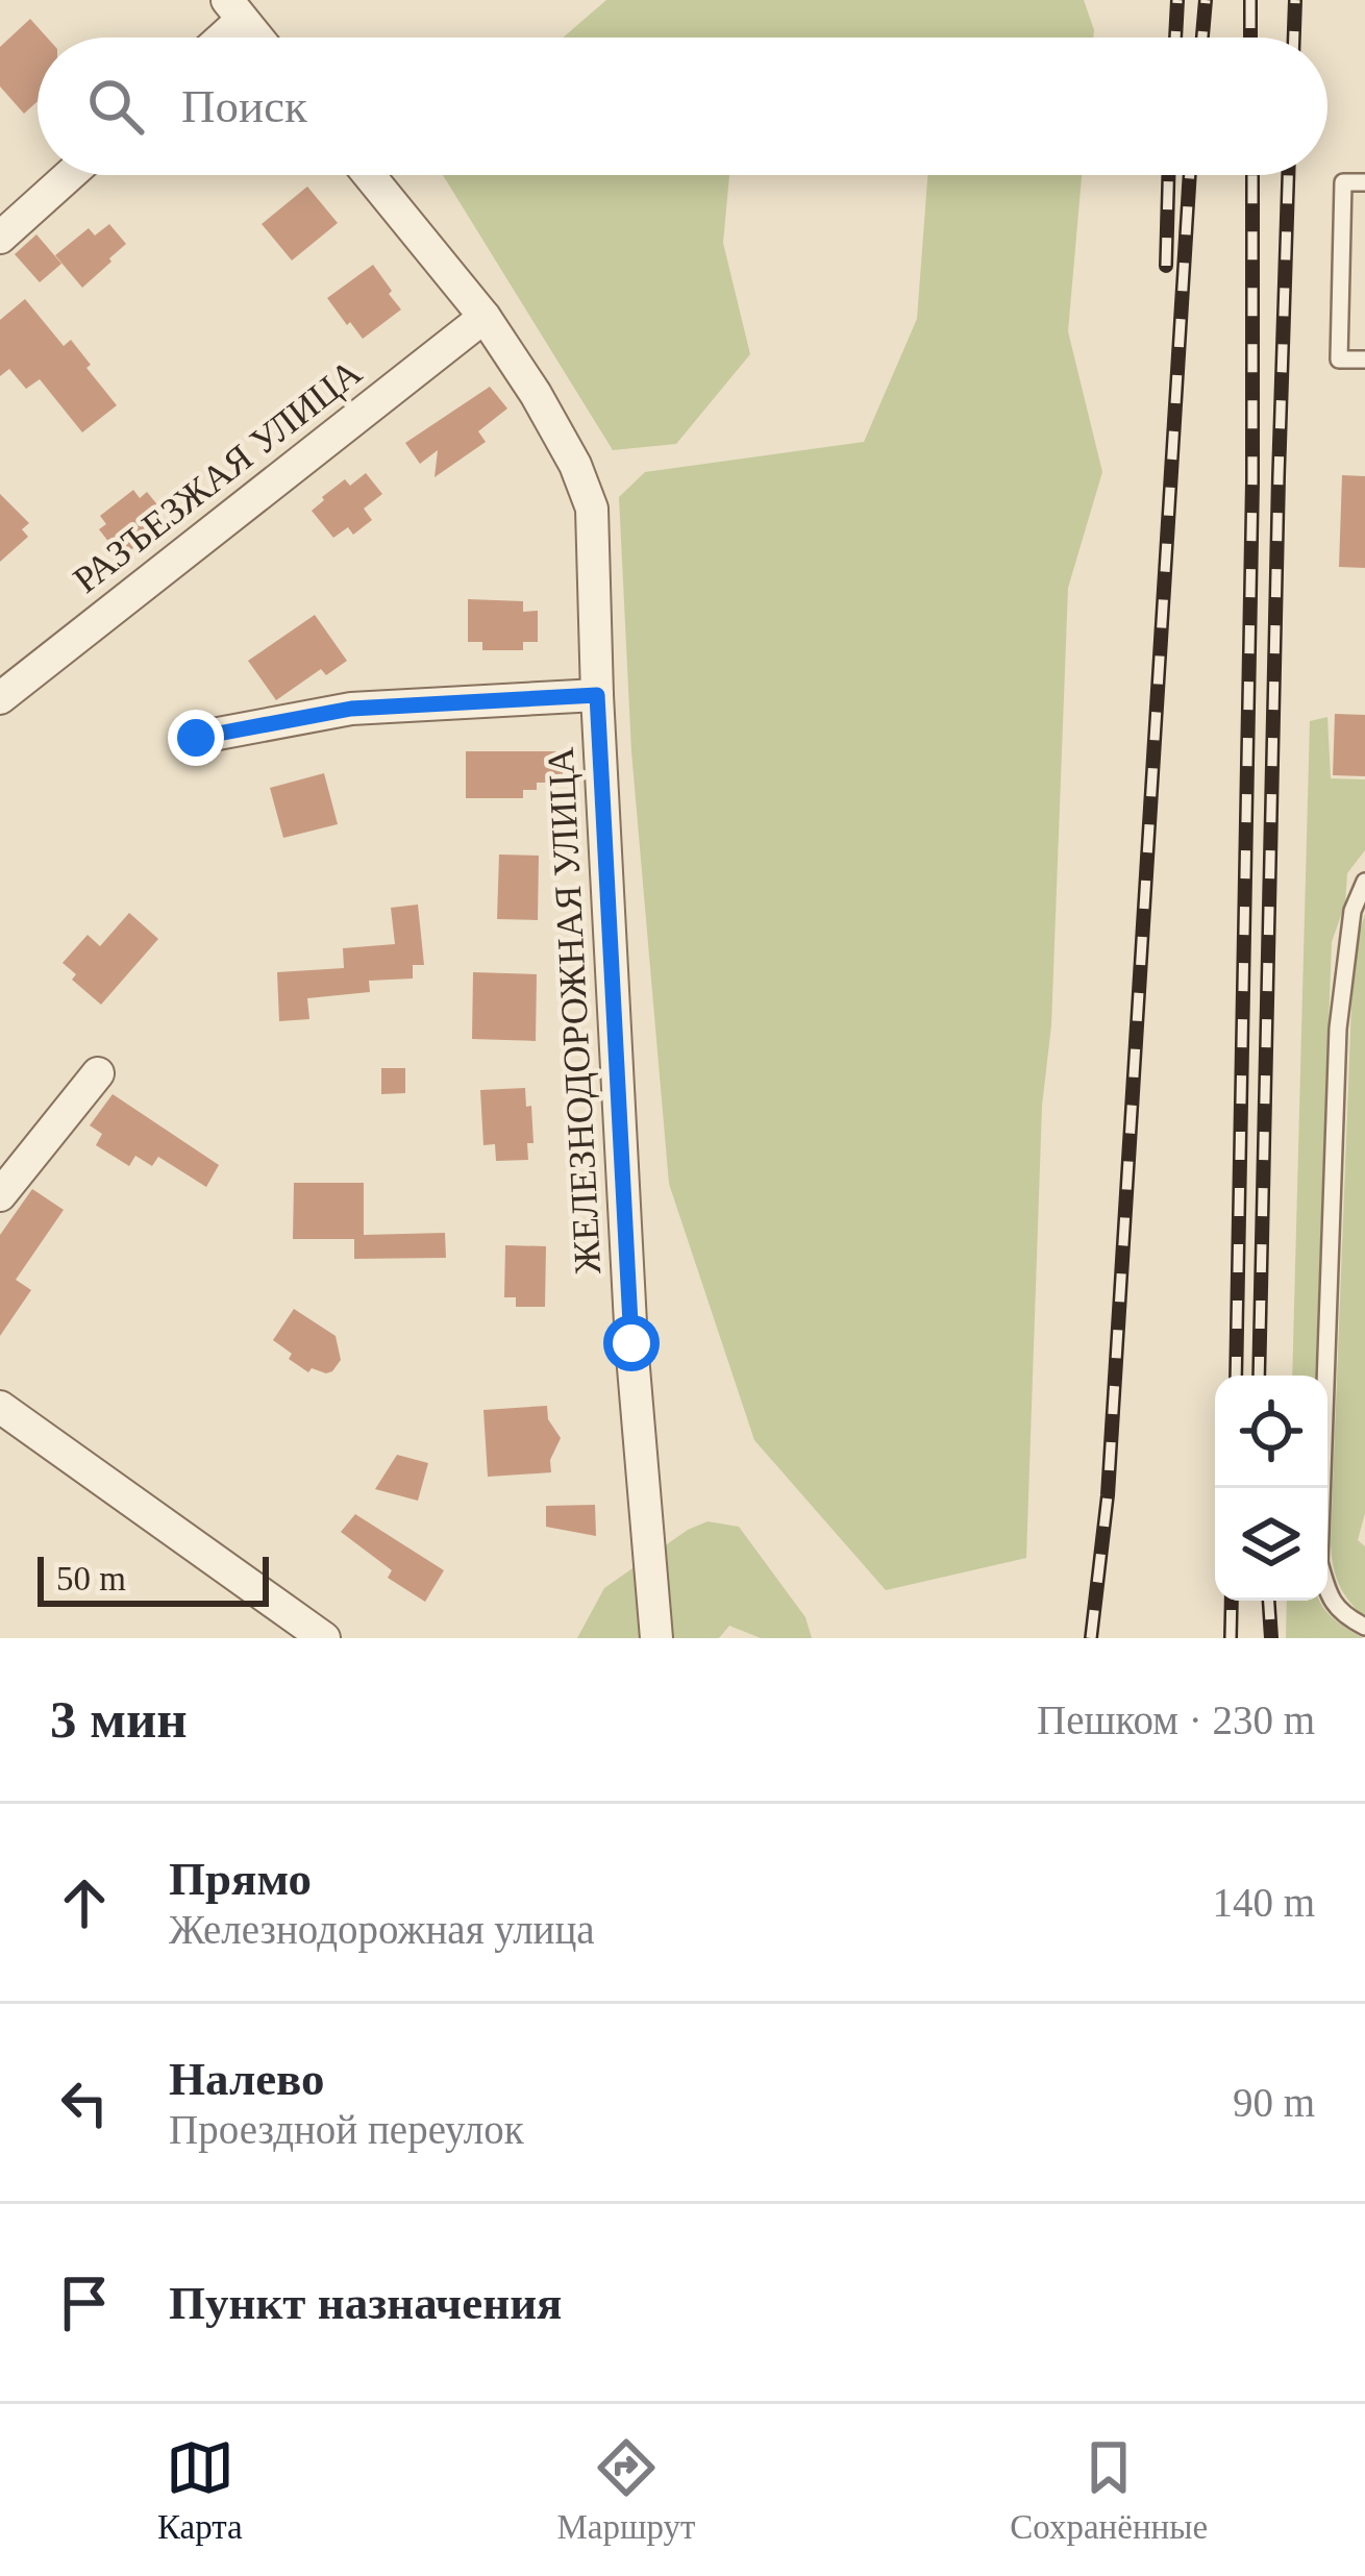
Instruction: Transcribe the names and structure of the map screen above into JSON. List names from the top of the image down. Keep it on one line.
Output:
{"streets":{"street":["РАЗЪЕЗЖАЯ УЛИЦА","ЖЕЛЕЗНОДОРОЖНАЯ УЛИЦА"]},"crossings":[["РАЗЪЕЗЖАЯ УЛИЦА","ЖЕЛЕЗНОДОРОЖНАЯ УЛИЦА"]],"scale_bar":"50 m","page":{"search":"Поиск","scale":"50 m","heading":["3 мин","Пешком · 230 m"],"list":[["Прямо","Железнодорожная улица","140 m"],["Налево","Проездной переулок","90 m"],"Пункт назначения"],"nav":["Карта","Маршрут","Сохранённые"]}}
